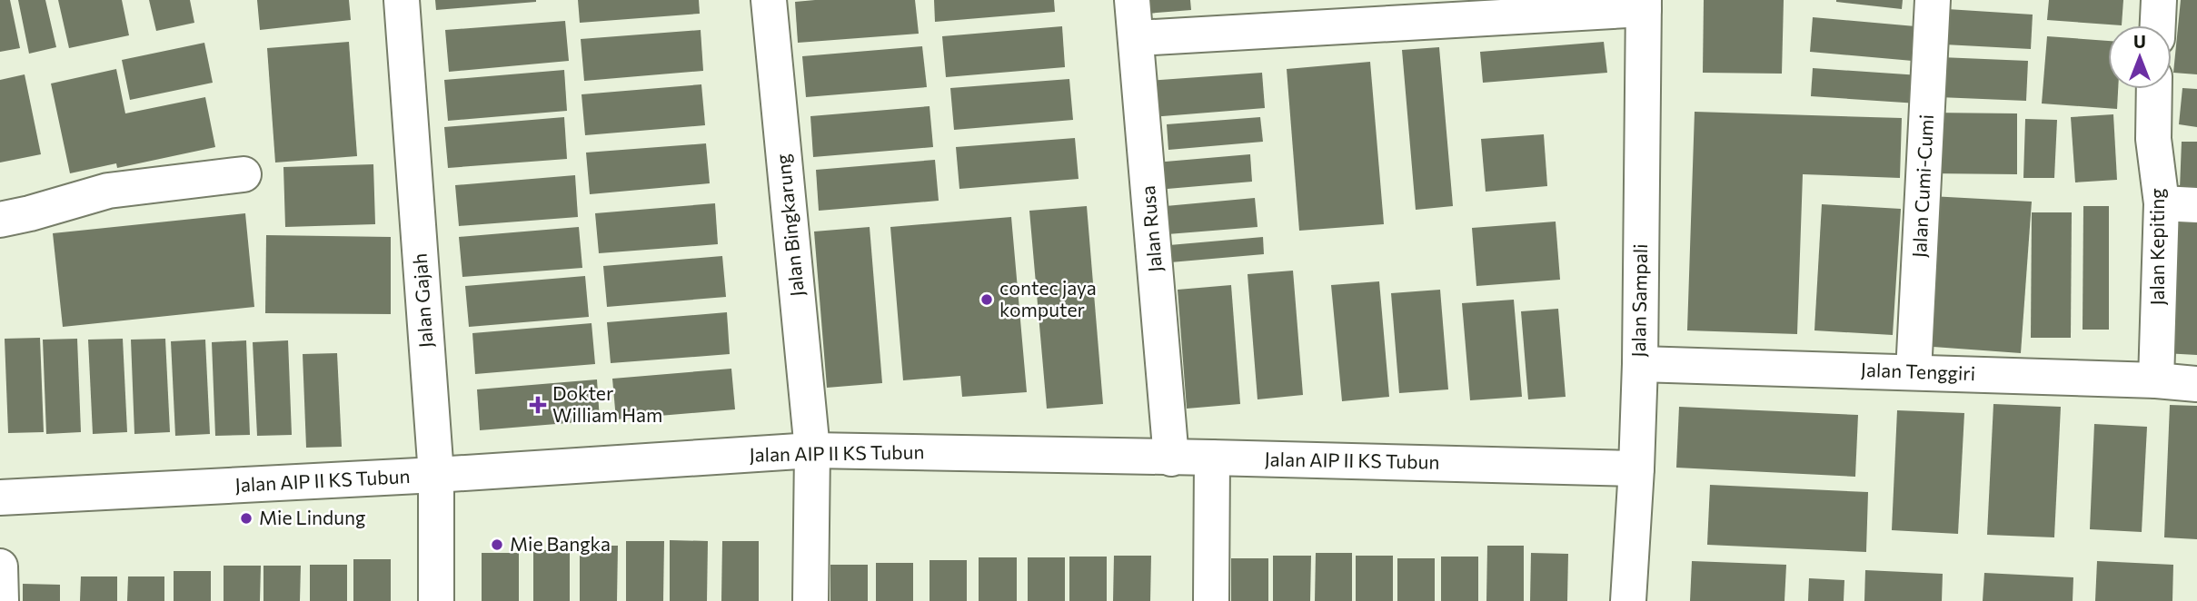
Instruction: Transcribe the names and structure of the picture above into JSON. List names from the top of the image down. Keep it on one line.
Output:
{"streets":{"street":["Jalan Cumi-Cumi","Jalan Bingkarung","Jalan Rusa","Jalan Kepiting","Jalan Gajah","Jalan Sampali","Jalan Tenggiri","Jalan AIP II KS Tubun"]},"crossings":[["Jalan Cumi-Cumi","Jalan Tenggiri"],["Jalan Bingkarung","Jalan AIP II KS Tubun"],["Jalan Rusa","Jalan AIP II KS Tubun"],["Jalan Kepiting","Jalan Tenggiri"],["Jalan Gajah","Jalan AIP II KS Tubun"],["Jalan Sampali","Jalan Tenggiri"],["Jalan Sampali","Jalan AIP II KS Tubun"]],"places":{"other":["contec jaya komputer","Mie Lindung","Mie Bangka"],"health":["Dokter William Ham"]},"north":"top"}
